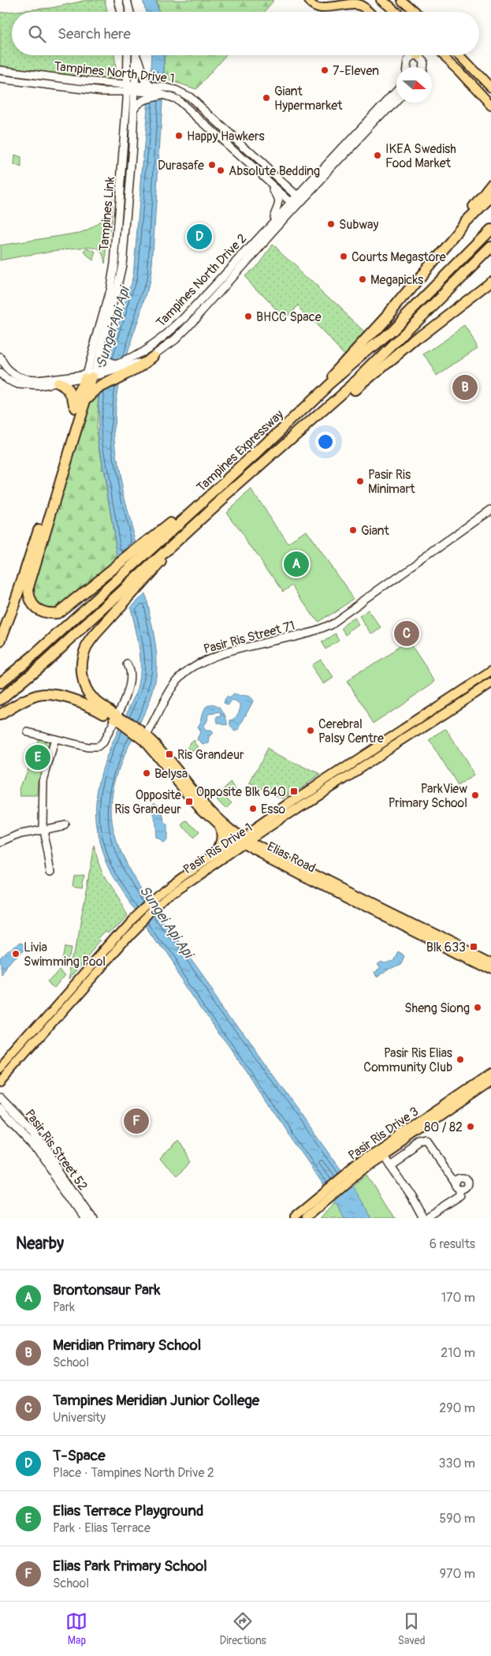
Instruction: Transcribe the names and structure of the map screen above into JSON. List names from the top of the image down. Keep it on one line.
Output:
{"streets":{"highway":["Tampines Expressway"],"main road":["Pasir Ris Drive 1","Elias Road","Pasir Ris Drive 3"],"street":["Tampines North Drive 1","Tampines Link","Tampines North Drive 2","Pasir Ris Street 71","Pasir Ris Street 52"]},"crossings":[["Tampines North Drive 1","Tampines Link"],["Tampines North Drive 1","Tampines North Drive 2"],["Tampines Link","Tampines North Drive 2"],["Pasir Ris Street 71","Elias Road"],["Pasir Ris Drive 1","Elias Road"]],"water":["Sungei Api Api"],"places":{"other":["7-Eleven","Giant Hypermarket","Happy Hawkers","IKEA Swedish Food Market","Durasafe","Absolute Bedding","Subway","Courts Megastore","Megapicks","BHCC Space","Pasir Ris Minimart","Giant","Cerebral Palsy Centre","Belysa","ParkView Primary School","Esso","Livia Swimming Pool","Sheng Siong","Pasir Ris Elias Community Club","80 / 82"],"transit":["Ris Grandeur","Opposite Blk 640","Opposite Ris Grandeur","Blk 633"]},"north":"right","page":{"search":"Search here","pins":["D","B","A","C","E","F"],"heading":["Nearby","6 results"],"list":[{"mark":"A","name":"Brontonsaur Park","note":"Park","value":"170 m"},{"mark":"B","name":"Meridian Primary School","note":"School","value":"210 m"},{"mark":"C","name":"Tampines Meridian Junior College","note":"University","value":"290 m"},{"mark":"D","name":"T-Space","note":"Place · Tampines North Drive 2","value":"330 m"},{"mark":"E","name":"Elias Terrace Playground","note":"Park · Elias Terrace","value":"590 m"},{"mark":"F","name":"Elias Park Primary School","note":"School","value":"970 m"}],"nav":["Map","Directions","Saved"]}}
